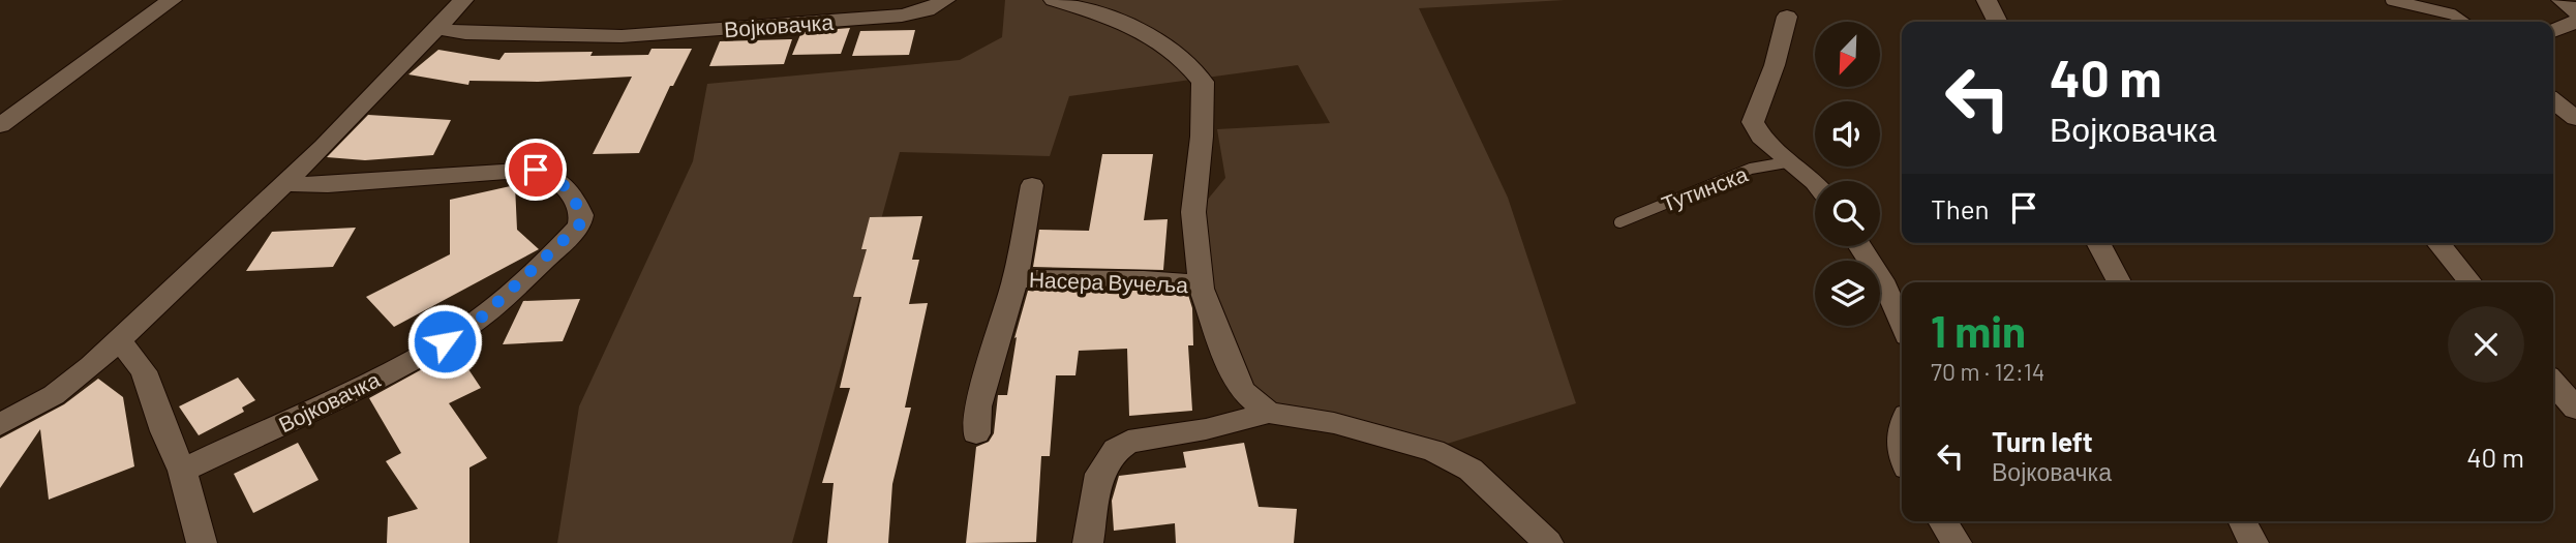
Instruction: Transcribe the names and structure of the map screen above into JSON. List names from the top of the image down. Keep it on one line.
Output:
{"streets":{"street":["Војковачка","Тутинска","Насера Вучеља"]},"north":"bottom left","page":{"turn":["40 m","Војковачка"],"then":"Then","heading":["1 min","70 m · 12:14"],"list":[{"name":"Turn left","note":"Војковачка","value":"40 m"}]}}
